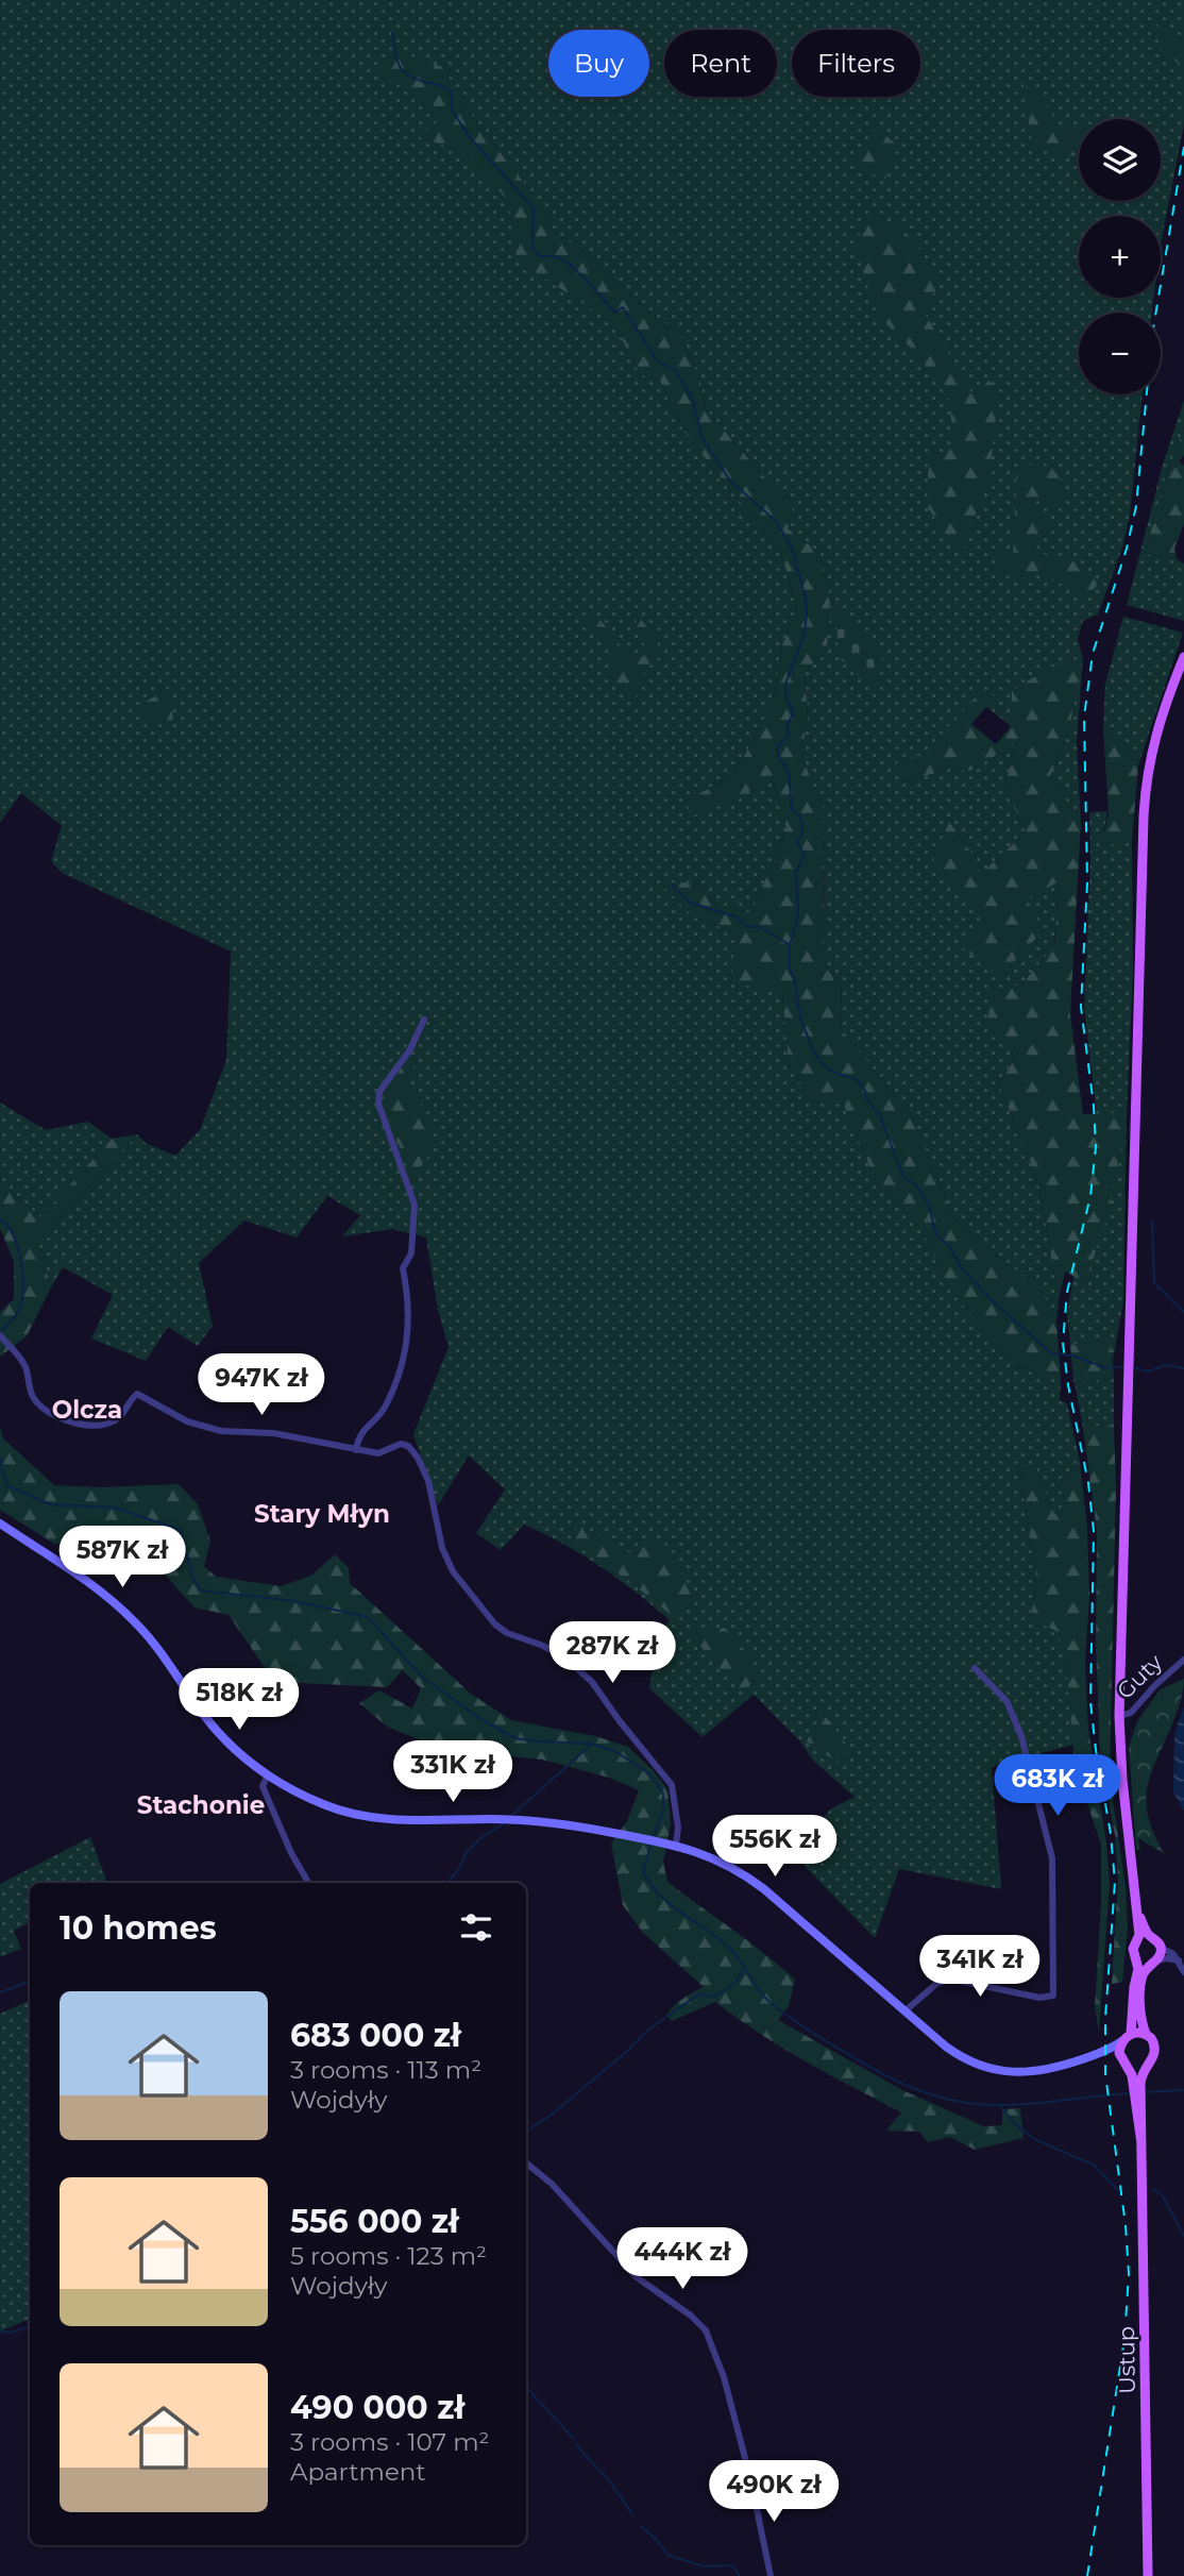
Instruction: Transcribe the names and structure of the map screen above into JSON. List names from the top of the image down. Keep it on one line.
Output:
{"streets":{"main road":["Ustup"],"street":["Guty"]},"districts":["Olcza","Stary Młyn","Stachonie"],"page":{"chip":["Buy","Rent","Filters"],"map_buttons":["+","−"],"price":["947K zł","587K zł","287K zł","518K zł","331K zł","683K zł","556K zł","341K zł","444K zł","490K zł"],"heading":"10 homes","list":[{"name":"683 000 zł","note":"3 rooms · 113 m² · Wojdyły"},{"name":"556 000 zł","note":"5 rooms · 123 m² · Wojdyły"},{"name":"490 000 zł","note":"3 rooms · 107 m² · Apartment"}]}}
